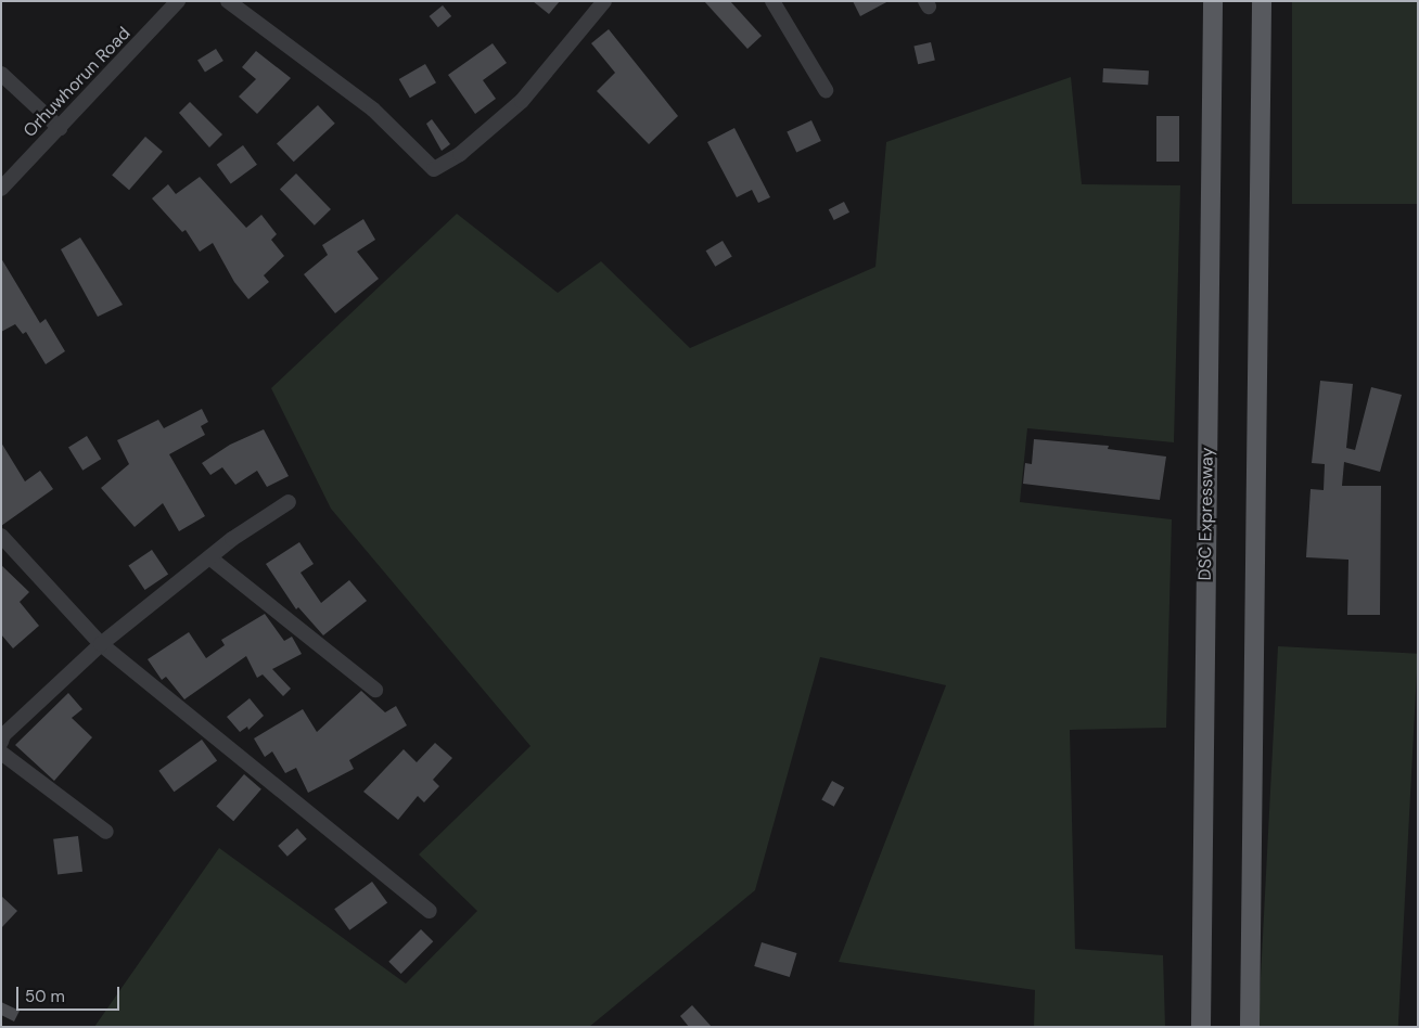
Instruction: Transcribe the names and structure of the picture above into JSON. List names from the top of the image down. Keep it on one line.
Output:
{"streets":{"main road":["DSC Expressway"],"street":["Orhuwhorun Road"]},"scale_bar":"50 m"}
